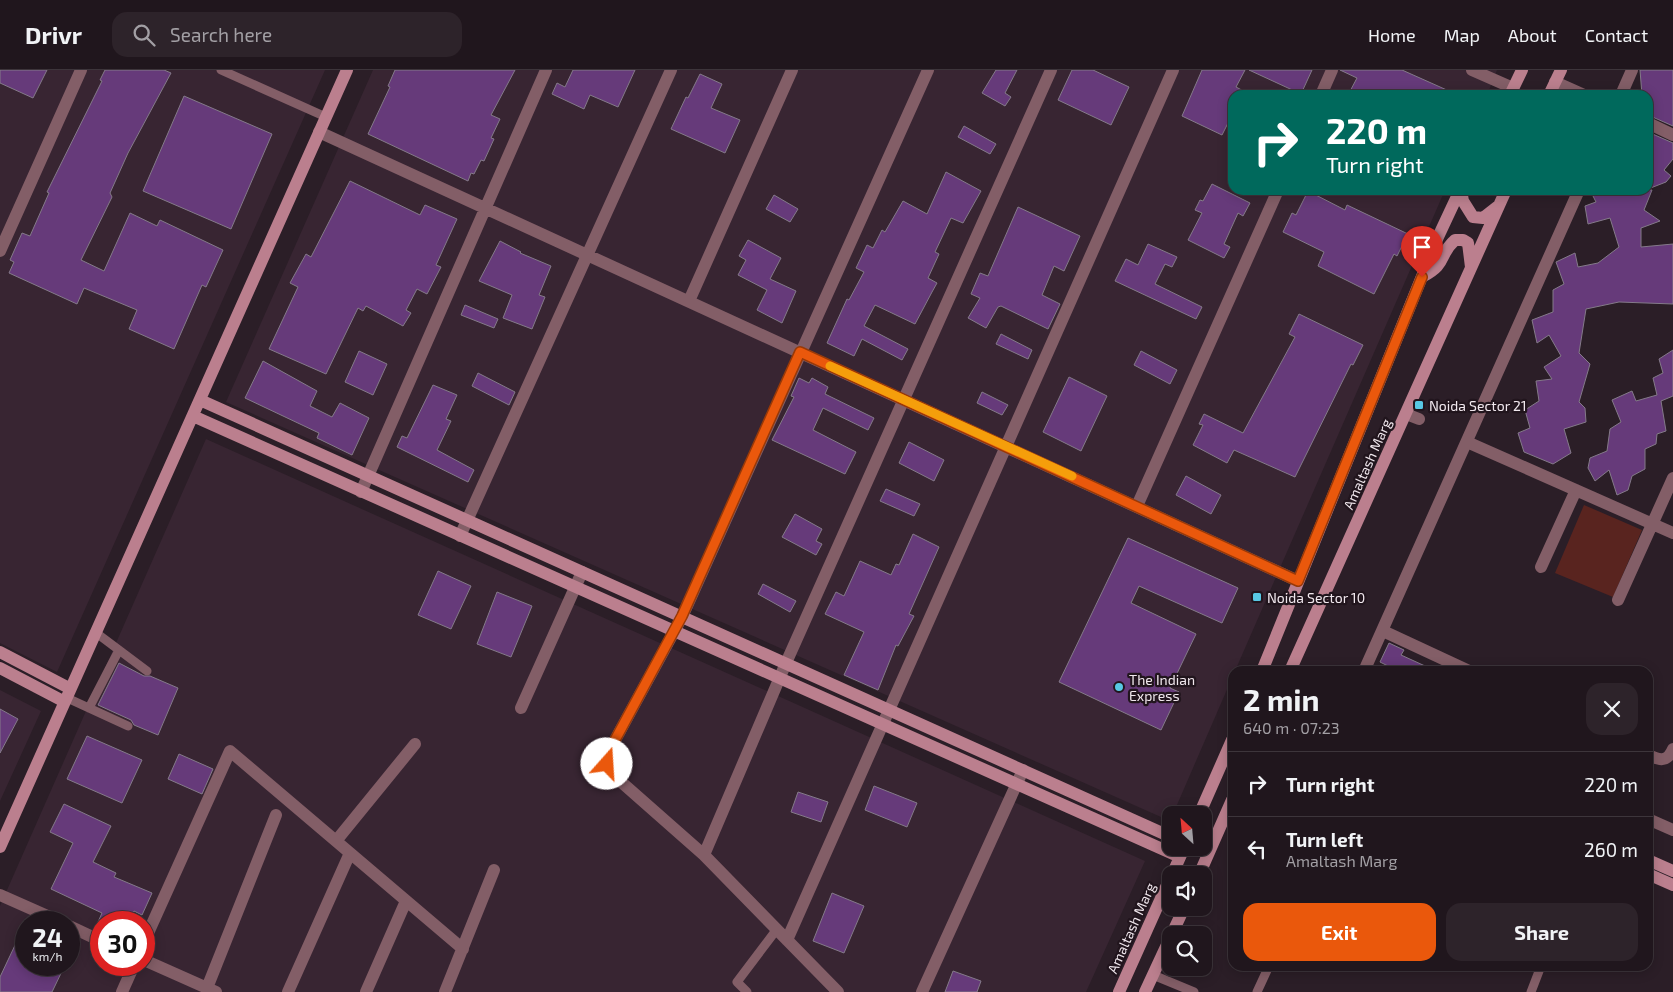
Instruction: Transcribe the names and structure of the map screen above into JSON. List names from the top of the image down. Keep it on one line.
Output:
{"streets":{"street":["Amaltash Marg"]},"places":{"transit":["Noida Sector 21","Noida Sector 10"],"other":["The Indian Express"]},"north":"top left","page":{"header":"Drivr","search":"Search here","nav":["Home","Map","About","Contact"],"turn":["220 m","Turn right"],"heading":["2 min","640 m · 07:23"],"list":[{"name":"Turn right","value":"220 m"},{"name":"Turn left","note":"Amaltash Marg","value":"260 m"}],"buttons":["Exit","Share"],"speed":"24 km/h","limit":"30"}}
